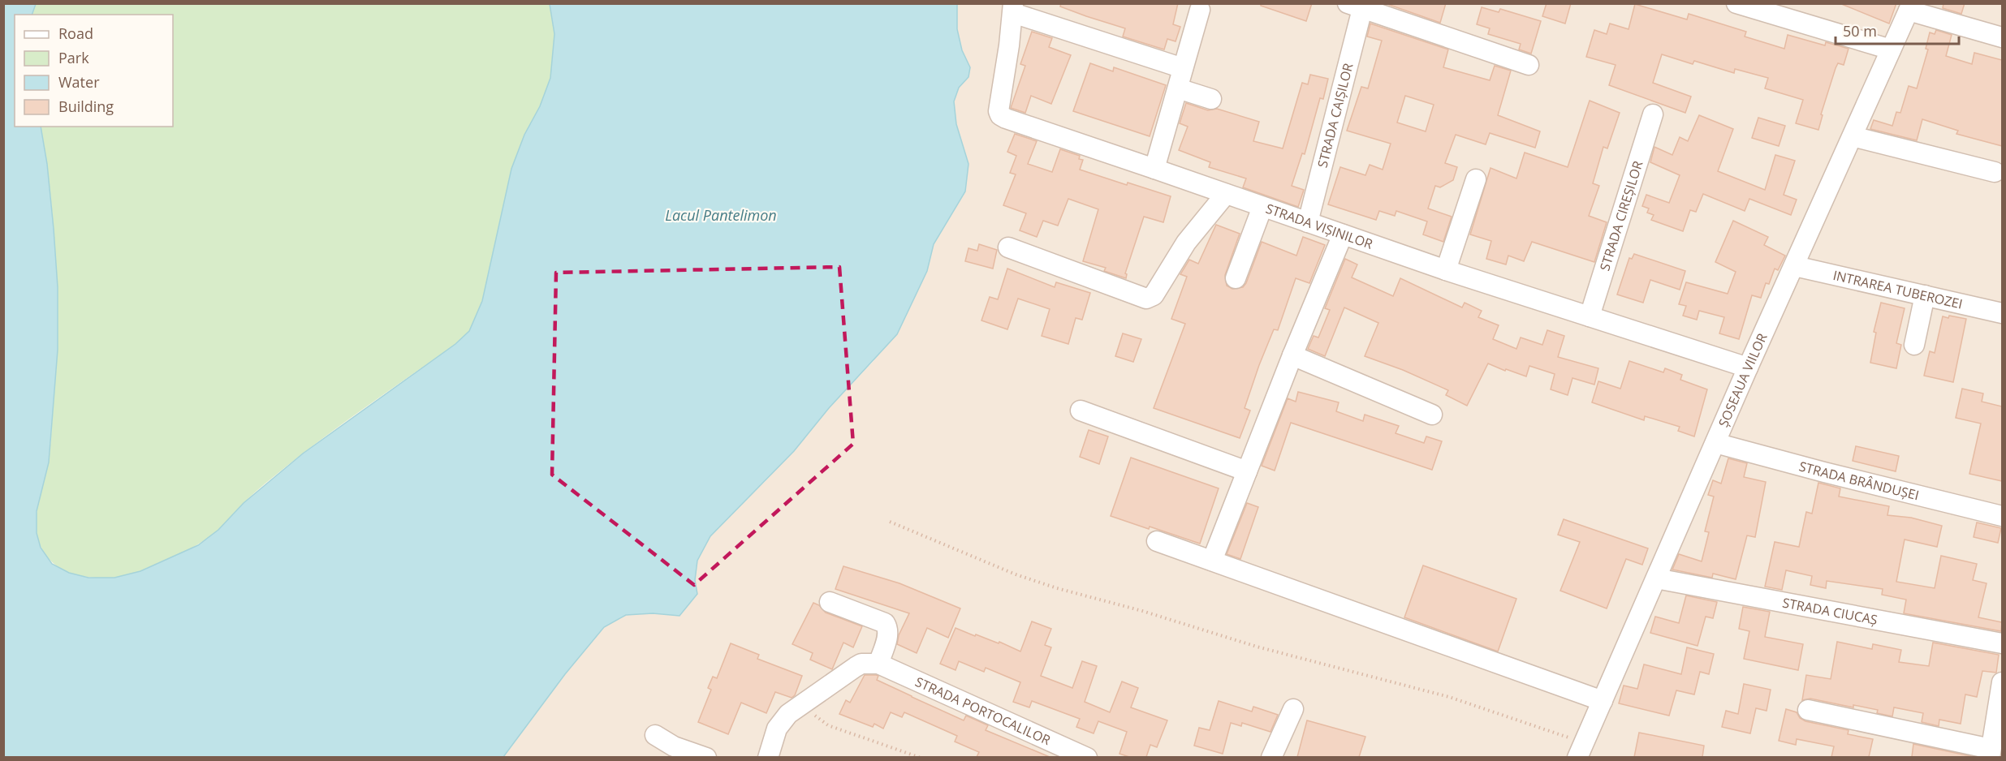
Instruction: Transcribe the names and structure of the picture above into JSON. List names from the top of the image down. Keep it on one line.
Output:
{"streets":{"street":["STRADA CAIȘILOR","STRADA CIREȘILOR","STRADA VIȘINILOR","INTRAREA TUBEROZEI","ȘOSEAUA VIILOR","STRADA BRÂNDUȘEI","STRADA CIUCAȘ","STRADA PORTOCALILOR"]},"crossings":[["STRADA CAIȘILOR","STRADA VIȘINILOR"],["STRADA CIREȘILOR","STRADA VIȘINILOR"],["STRADA VIȘINILOR","ȘOSEAUA VIILOR"],["INTRAREA TUBEROZEI","ȘOSEAUA VIILOR"],["ȘOSEAUA VIILOR","STRADA BRÂNDUȘEI"],["ȘOSEAUA VIILOR","STRADA CIUCAȘ"]],"water":["Lacul Pantelimon"],"legend":["Road","Park","Water","Building"],"scale_bar":"50 m"}
